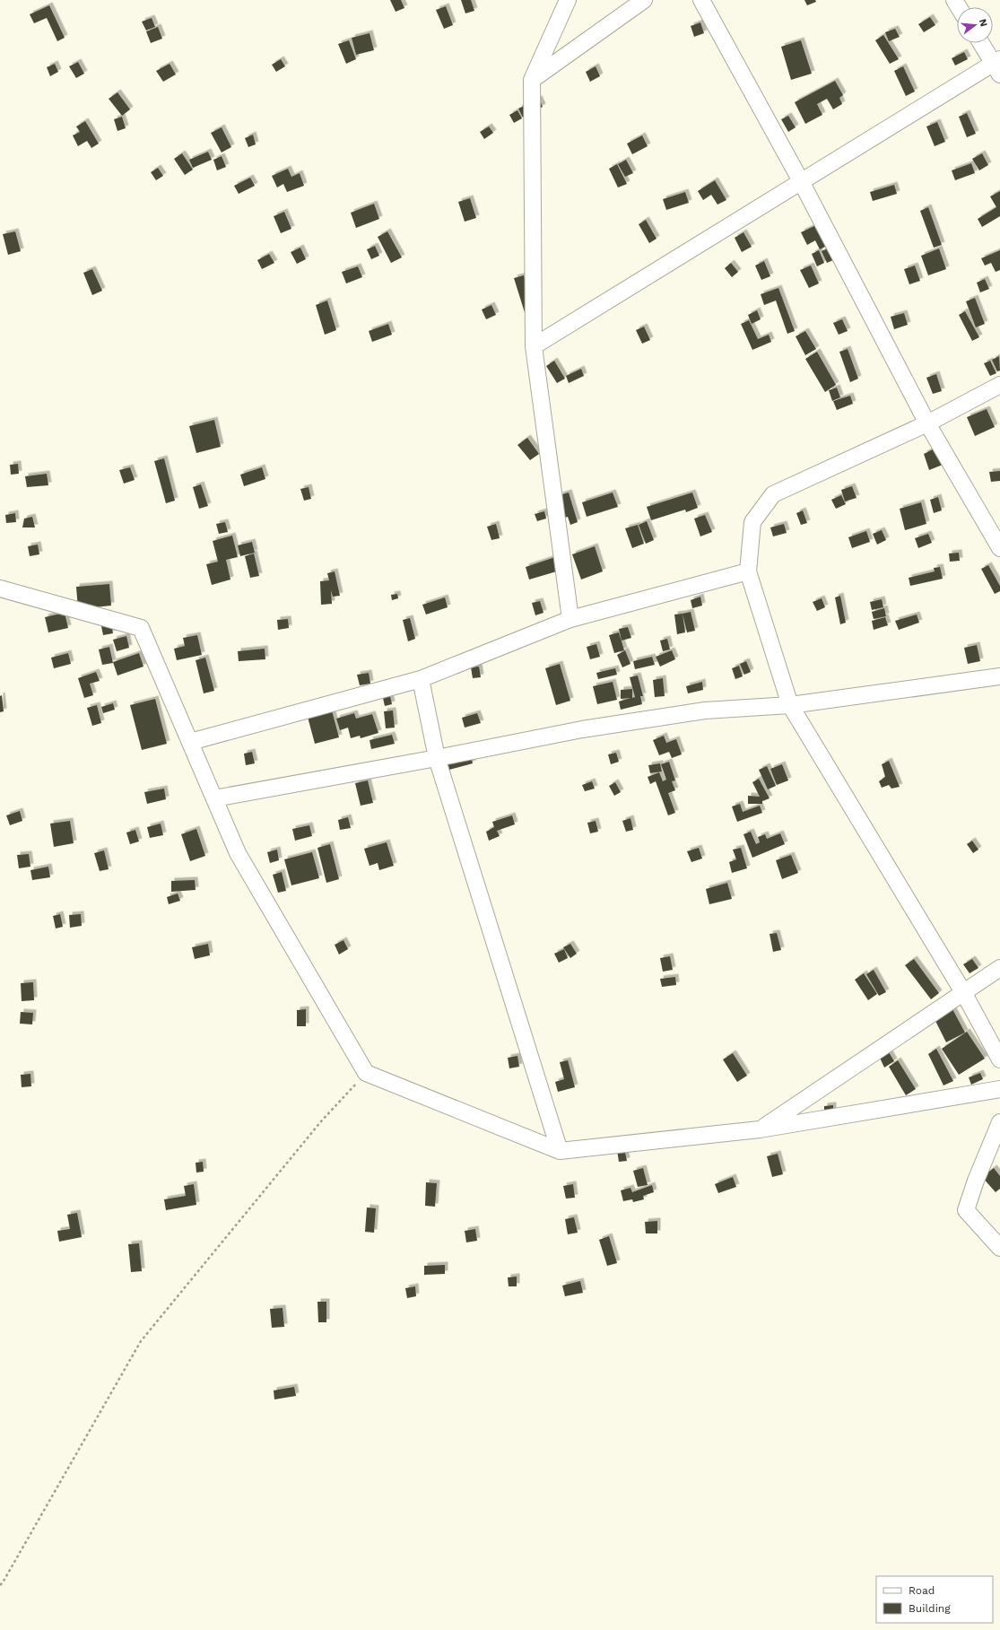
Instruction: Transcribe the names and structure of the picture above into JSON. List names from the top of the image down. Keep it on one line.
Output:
{"legend":["Road","Building"],"north":"right"}
